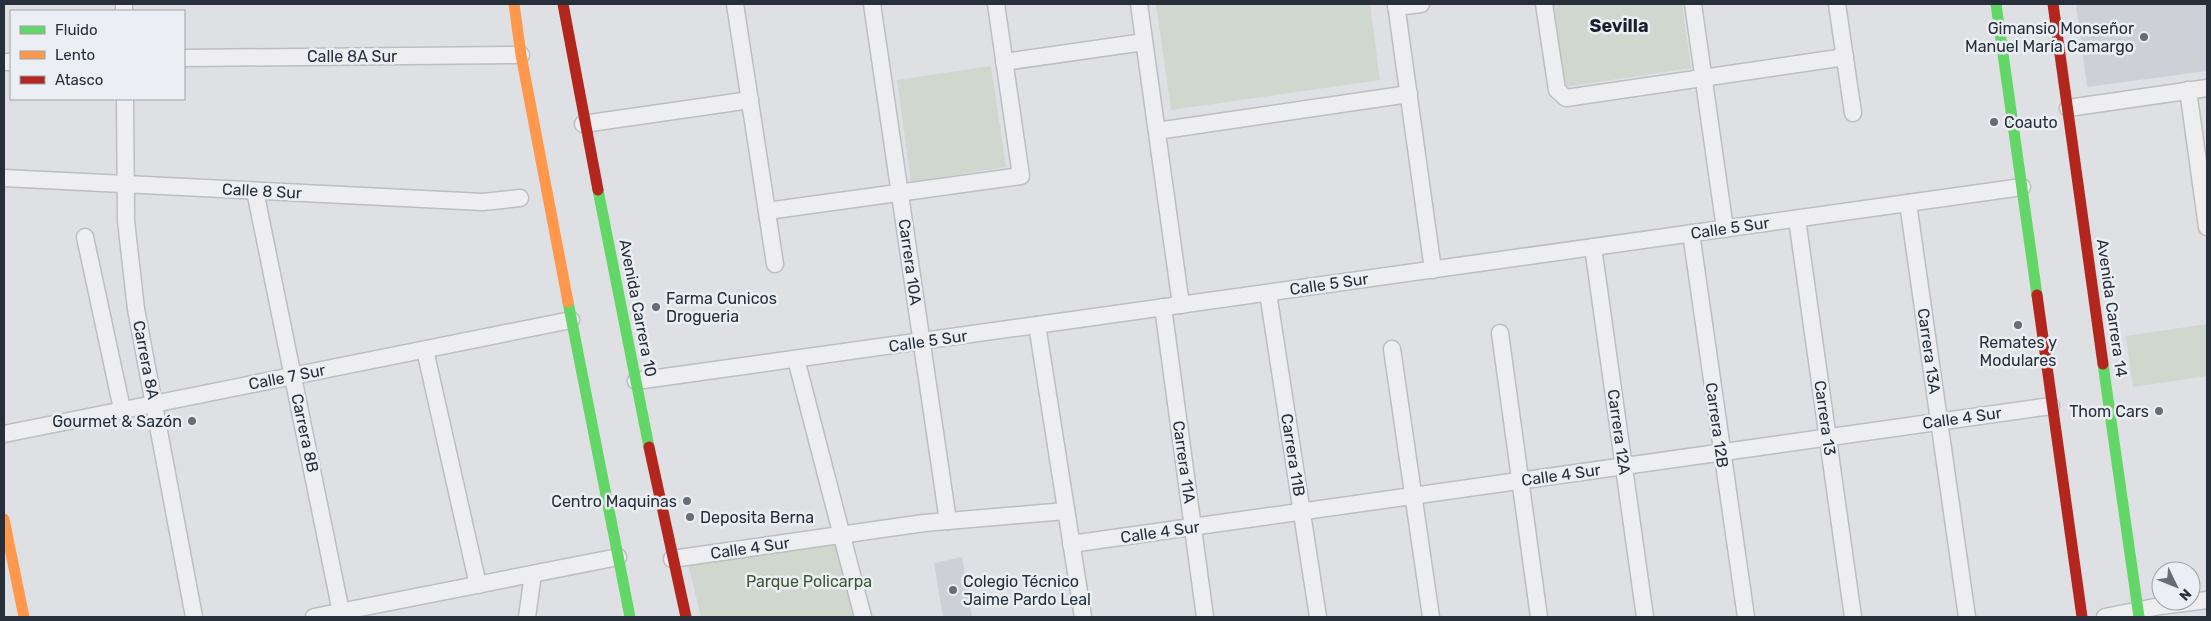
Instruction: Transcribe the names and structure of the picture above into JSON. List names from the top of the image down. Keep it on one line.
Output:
{"streets":{"main road":["Avenida Carrera 10","Avenida Carrera 14"],"street":["Calle 8A Sur","Calle 8 Sur","Calle 5 Sur","Carrera 10A","Carrera 13A","Carrera 8A","Calle 7 Sur","Carrera 13","Calle 4 Sur","Carrera 12B","Carrera 12A","Carrera 8B","Carrera 11B","Carrera 11A"]},"crossings":[["Calle 8 Sur","Carrera 8A"],["Calle 8 Sur","Carrera 8B"],["Calle 5 Sur","Carrera 10A"],["Calle 5 Sur","Avenida Carrera 10"],["Calle 5 Sur","Carrera 13A"],["Calle 5 Sur","Carrera 13"],["Calle 5 Sur","Carrera 12B"],["Calle 5 Sur","Carrera 12A"],["Calle 5 Sur","Carrera 11B"],["Calle 5 Sur","Carrera 11A"],["Carrera 10A","Calle 4 Sur"],["Avenida Carrera 10","Calle 4 Sur"],["Carrera 13A","Calle 4 Sur"],["Carrera 8A","Calle 7 Sur"],["Calle 7 Sur","Carrera 8B"],["Carrera 13","Calle 4 Sur"],["Calle 4 Sur","Carrera 12B"],["Calle 4 Sur","Carrera 12A"],["Calle 4 Sur","Carrera 11B"],["Calle 4 Sur","Carrera 11A"]],"districts":["Sevilla"],"parks":["Parque Policarpa"],"places":["Gimansio Monseñor Manuel María Camargo","Coauto","Farma Cunicos Drogueria","Remates y Modulares","Thom Cars","Gourmet & Sazón","Centro Maquinas","Deposita Berna","Colegio Técnico Jaime Pardo Leal"],"legend":["Fluido","Lento","Atasco"],"north":"bottom right"}
